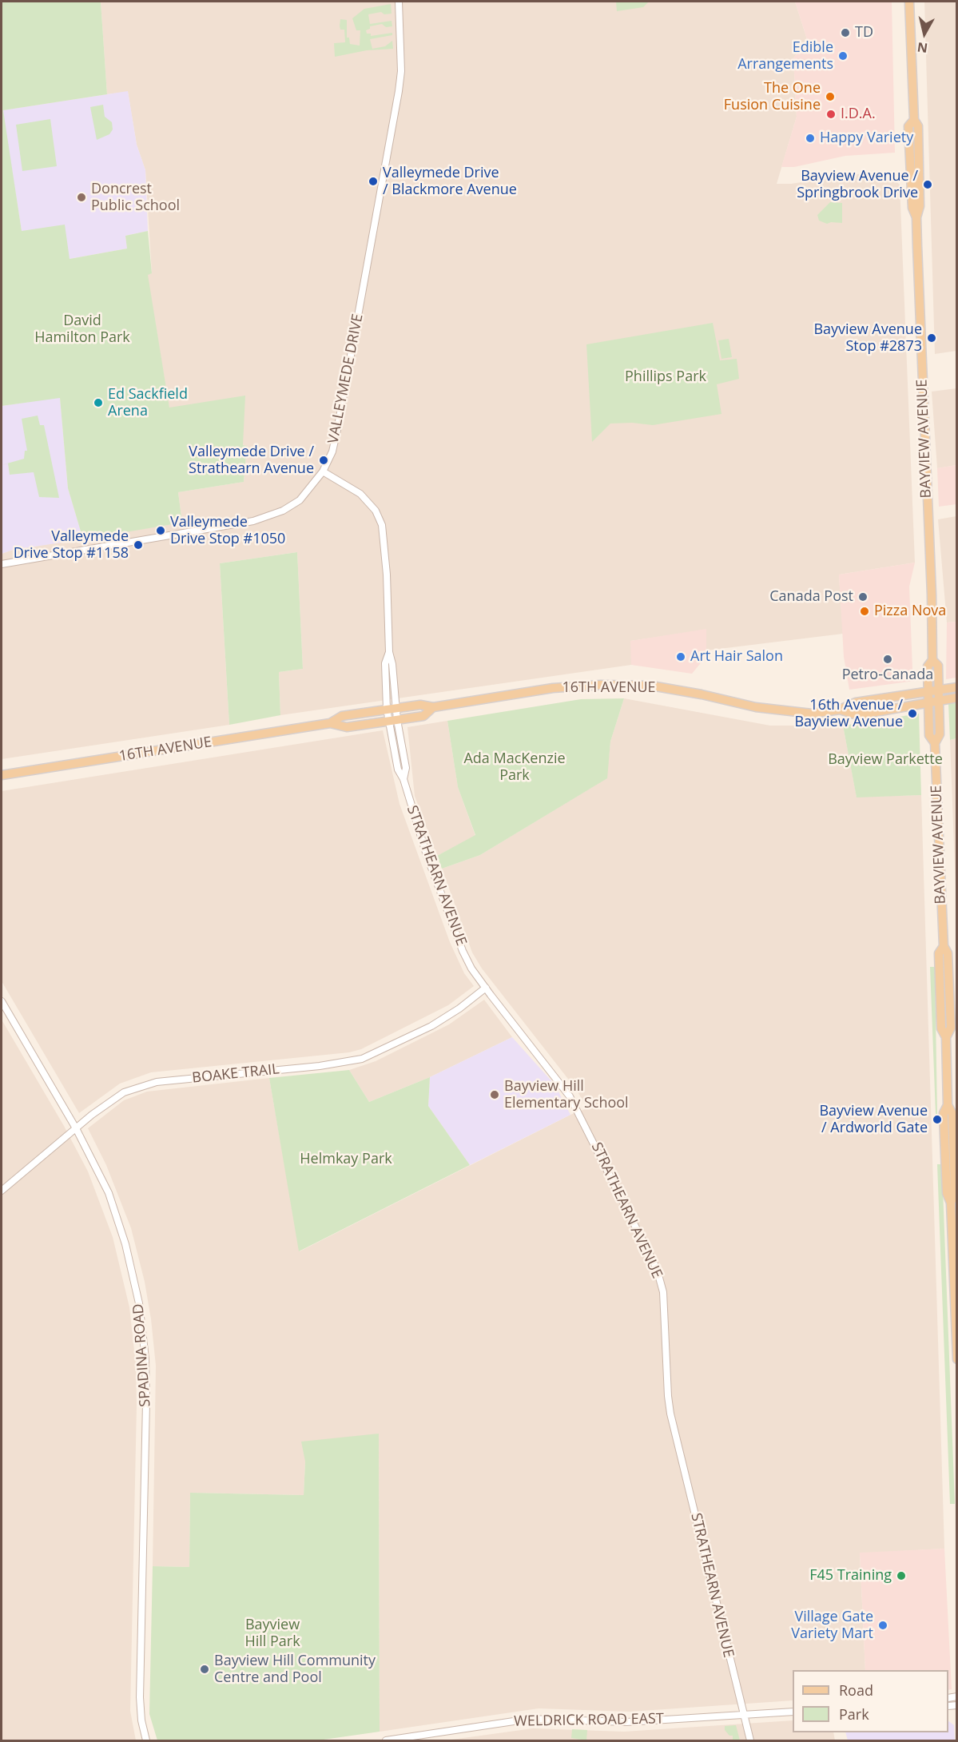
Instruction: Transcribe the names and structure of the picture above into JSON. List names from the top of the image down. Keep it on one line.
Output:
{"streets":{"main road":["BAYVIEW AVENUE","16TH AVENUE"],"street":["VALLEYMEDE DRIVE","STRATHEARN AVENUE","BOAKE TRAIL","SPADINA ROAD","WELDRICK ROAD EAST"]},"crossings":[["VALLEYMEDE DRIVE","STRATHEARN AVENUE"],["BAYVIEW AVENUE","16TH AVENUE"],["16TH AVENUE","STRATHEARN AVENUE"],["STRATHEARN AVENUE","BOAKE TRAIL"],["STRATHEARN AVENUE","WELDRICK ROAD EAST"],["BOAKE TRAIL","SPADINA ROAD"]],"parks":["David Hamilton Park","Phillips Park","Ada MacKenzie Park","Bayview Parkette","Helmkay Park","Bayview Hill Park"],"places":["TD","Edible Arrangements","The One Fusion Cuisine","I.D.A.","Happy Variety","Valleymede Drive / Blackmore Avenue","Bayview Avenue / Springbrook Drive","Doncrest Public School","Bayview Avenue Stop #2873","Ed Sackfield Arena","Valleymede Drive / Strathearn Avenue","Valleymede Drive Stop #1050","Valleymede Drive Stop #1158","Canada Post","Pizza Nova","Art Hair Salon","Petro-Canada","16th Avenue / Bayview Avenue","Bayview Hill Elementary School","Bayview Avenue / Ardworld Gate","F45 Training","Village Gate Variety Mart","Bayview Hill Community Centre and Pool"],"legend":["Road","Park"],"north":"bottom"}
